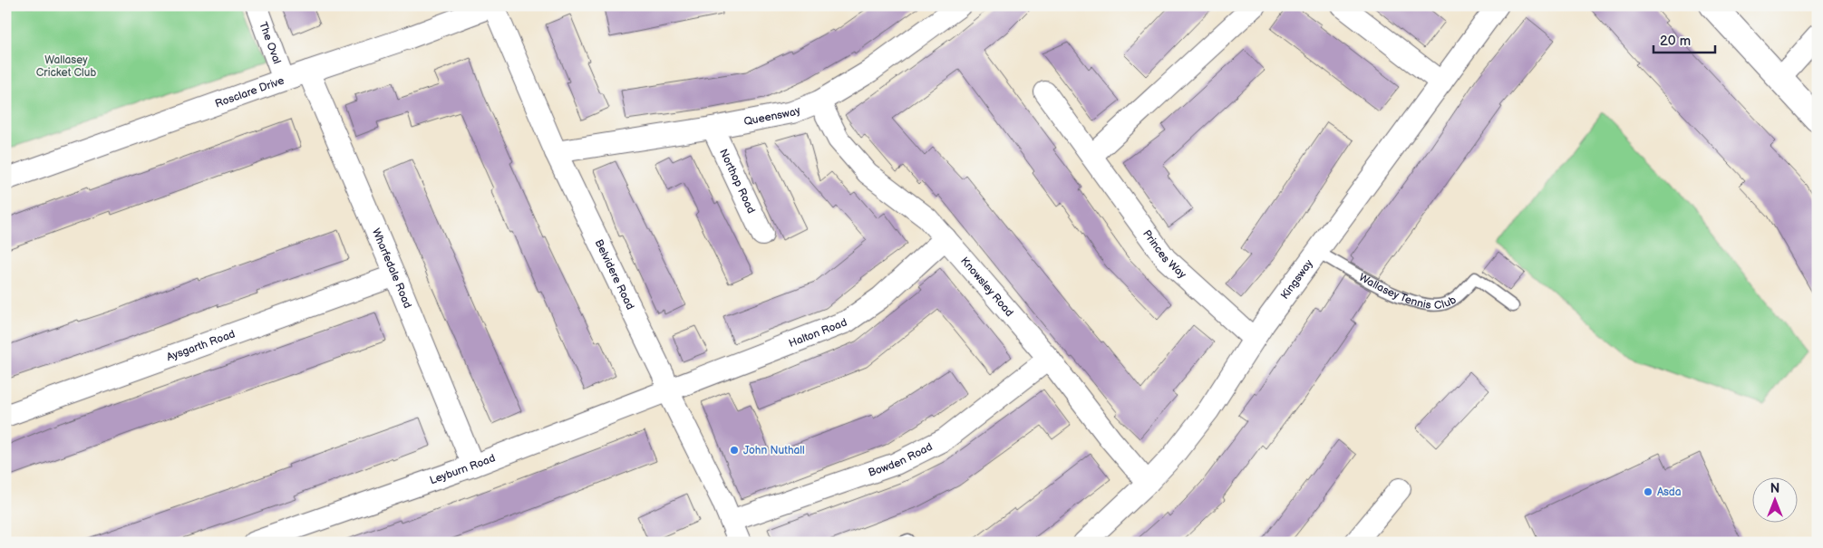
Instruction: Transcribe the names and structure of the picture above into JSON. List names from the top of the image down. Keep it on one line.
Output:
{"streets":{"street":["The Oval","Rosclare Drive","Queensway","Northop Road","Princes Way","Wharfedale Road","Belvidere Road","Kingsway","Knowsley Road","Halton Road","Aysgarth Road","Bowden Road","Leyburn Road"],"lane":["Wallasey Tennis Club"]},"crossings":[["The Oval","Rosclare Drive"],["Rosclare Drive","Wharfedale Road"],["Rosclare Drive","Belvidere Road"],["Queensway","Northop Road"],["Queensway","Belvidere Road"],["Queensway","Knowsley Road"],["Princes Way","Kingsway"],["Wharfedale Road","Aysgarth Road"],["Wharfedale Road","Leyburn Road"],["Belvidere Road","Halton Road"],["Belvidere Road","Bowden Road"],["Belvidere Road","Leyburn Road"],["Kingsway","Wallasey Tennis Club"],["Kingsway","Knowsley Road"],["Knowsley Road","Halton Road"],["Knowsley Road","Bowden Road"],["Halton Road","Leyburn Road"]],"parks":["Wallasey Cricket Club"],"places":["John Nuthall","Asda"],"scale_bar":"20 m","north":"top"}
